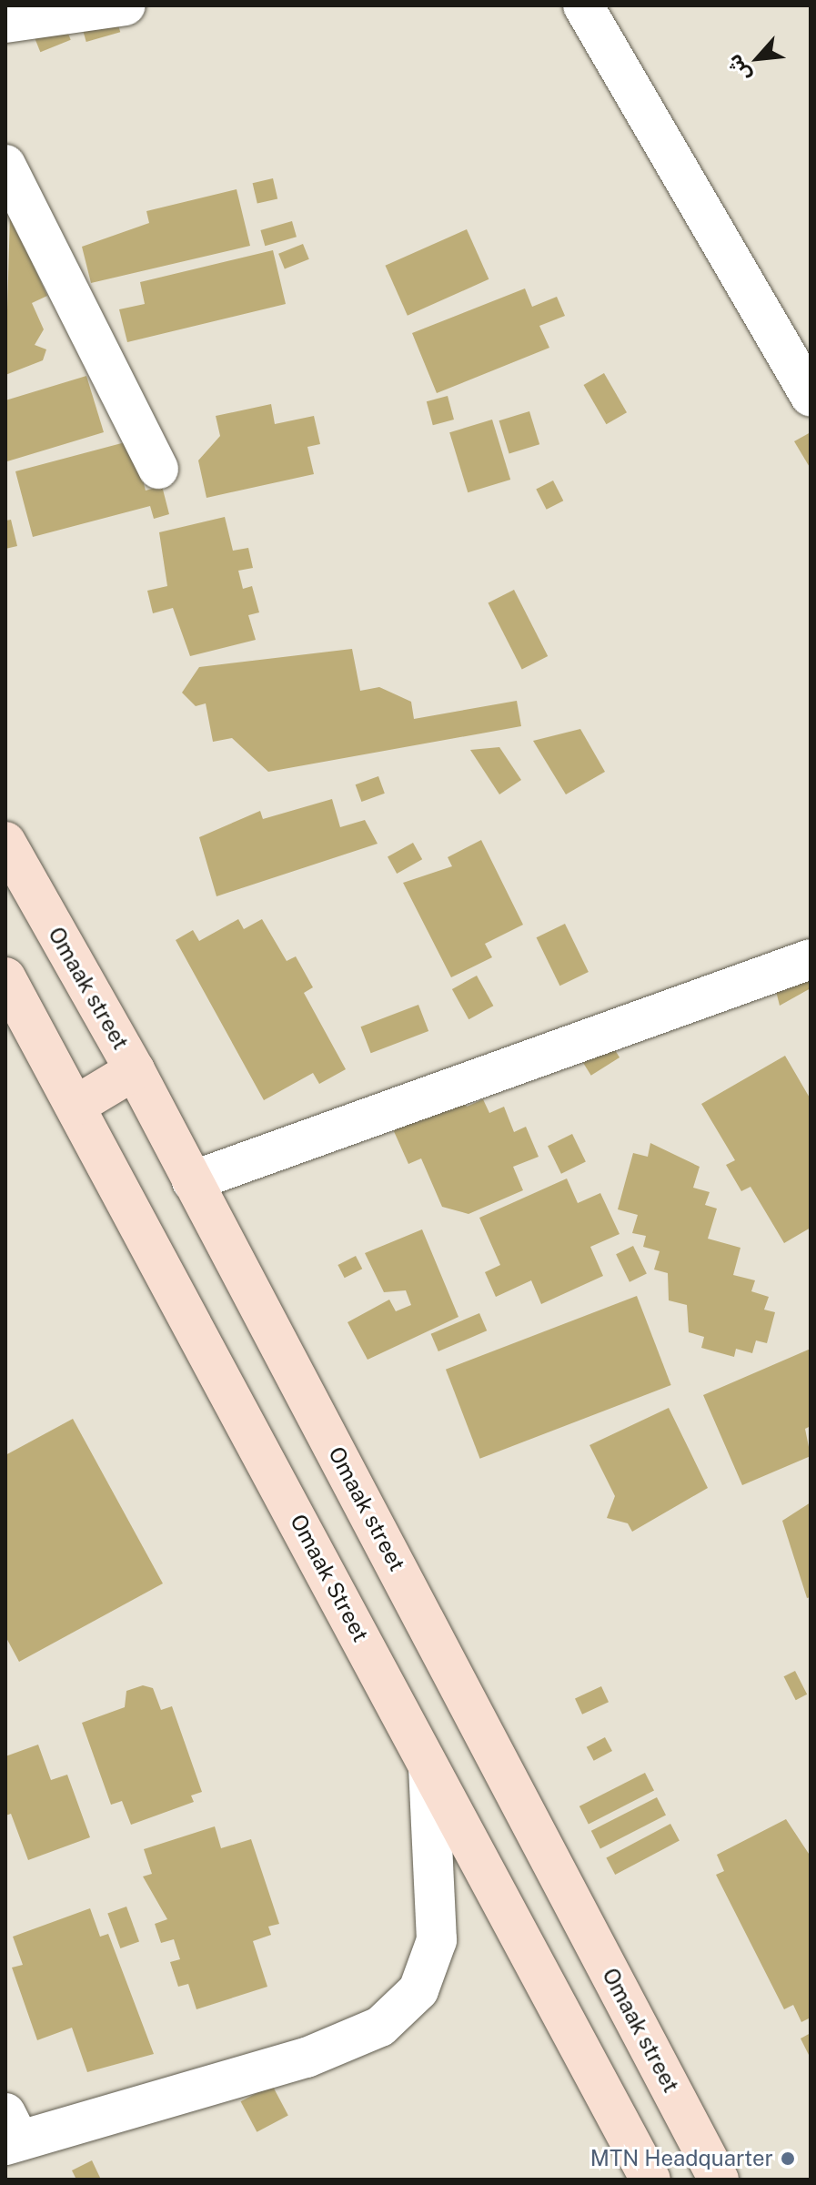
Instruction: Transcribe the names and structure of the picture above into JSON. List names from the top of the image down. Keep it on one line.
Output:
{"streets":{"main road":["Omaak street","Omaak Street"]},"places":["MTN Headquarter"],"north":"bottom left"}
